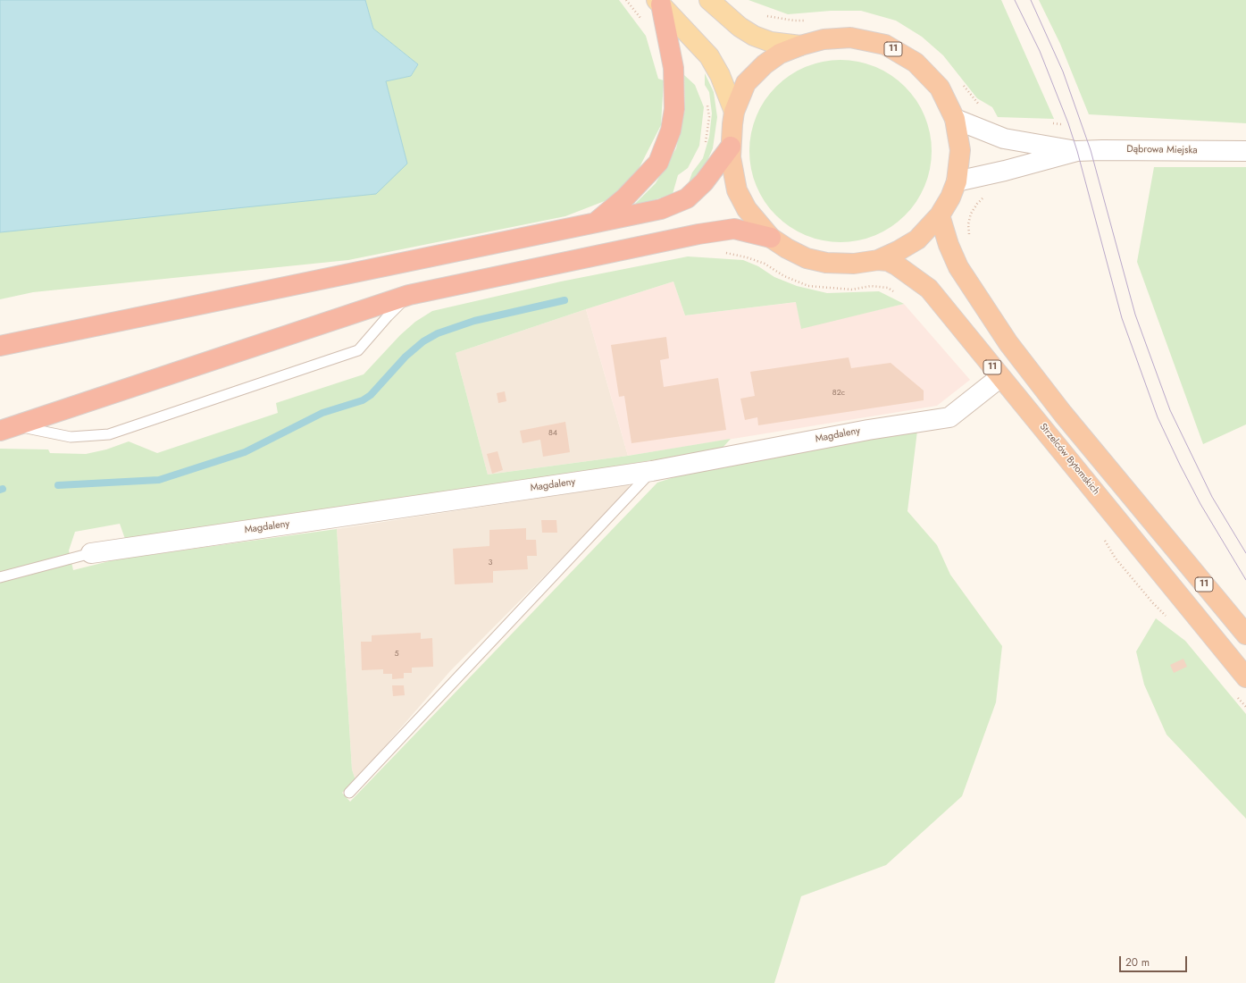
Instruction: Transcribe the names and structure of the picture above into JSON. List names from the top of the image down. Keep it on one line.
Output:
{"streets":{"highway":["11","Strzelców Bytomskich"],"street":["Dąbrowa Miejska","Magdaleny"]},"crossings":[["11","Dąbrowa Miejska"],["11","Strzelców Bytomskich"],["Magdaleny","Strzelców Bytomskich"]],"house_numbers":["82c","84","3","5"],"scale_bar":"20 m"}
